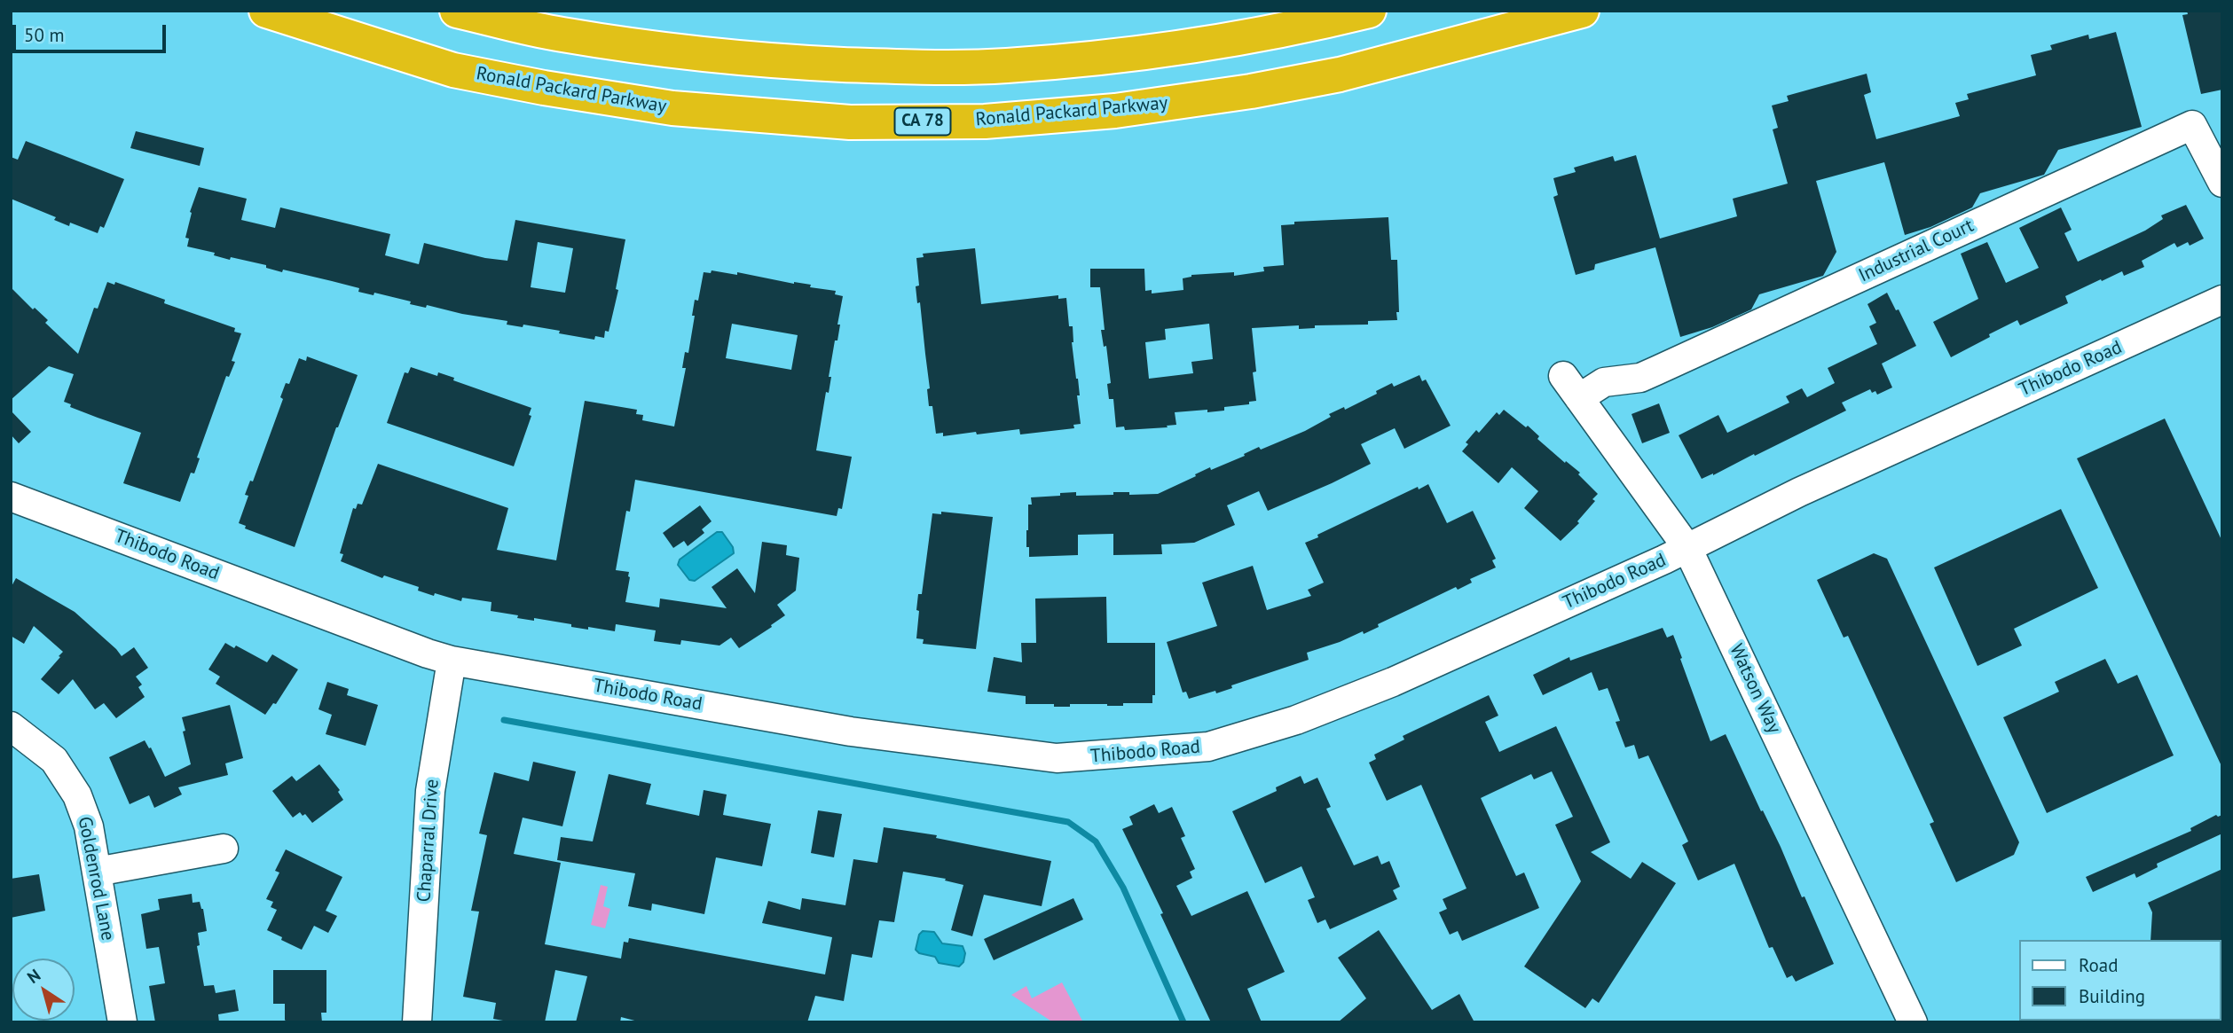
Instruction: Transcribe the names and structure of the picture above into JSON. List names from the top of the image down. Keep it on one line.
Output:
{"streets":{"highway":["Ronald Packard Parkway","CA 78"],"street":["Industrial Court","Thibodo Road","Watson Way","Chaparral Drive","Goldenrod Lane"]},"crossings":[["Industrial Court","Watson Way"],["Thibodo Road","Watson Way"],["Thibodo Road","Chaparral Drive"]],"legend":["Road","Building"],"scale_bar":"50 m","north":"top left"}
